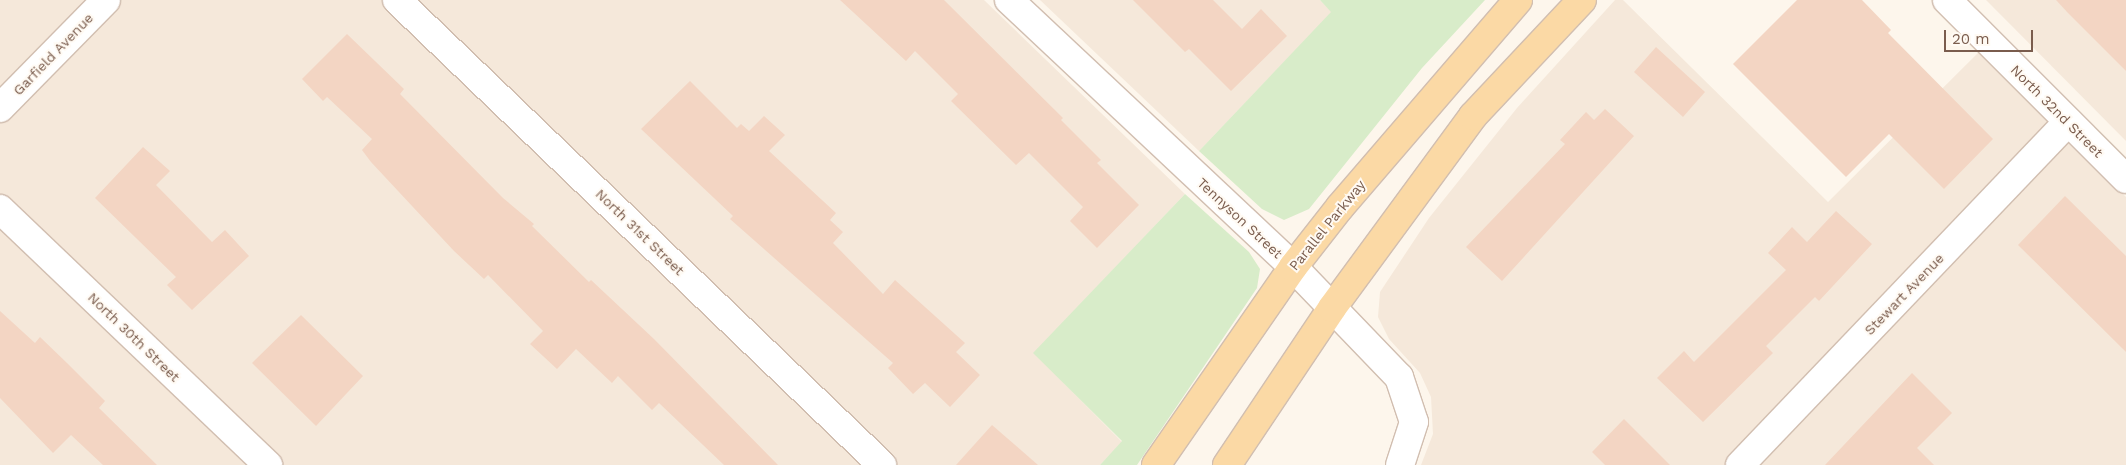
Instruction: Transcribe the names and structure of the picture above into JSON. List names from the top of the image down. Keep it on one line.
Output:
{"streets":{"main road":["Parallel Parkway"],"street":["Garfield Avenue","North 32nd Street","Tennyson Street","North 31st Street","Stewart Avenue","North 30th Street"]},"crossings":[["North 32nd Street","Stewart Avenue"],["Tennyson Street","Parallel Parkway"]],"scale_bar":"20 m"}
